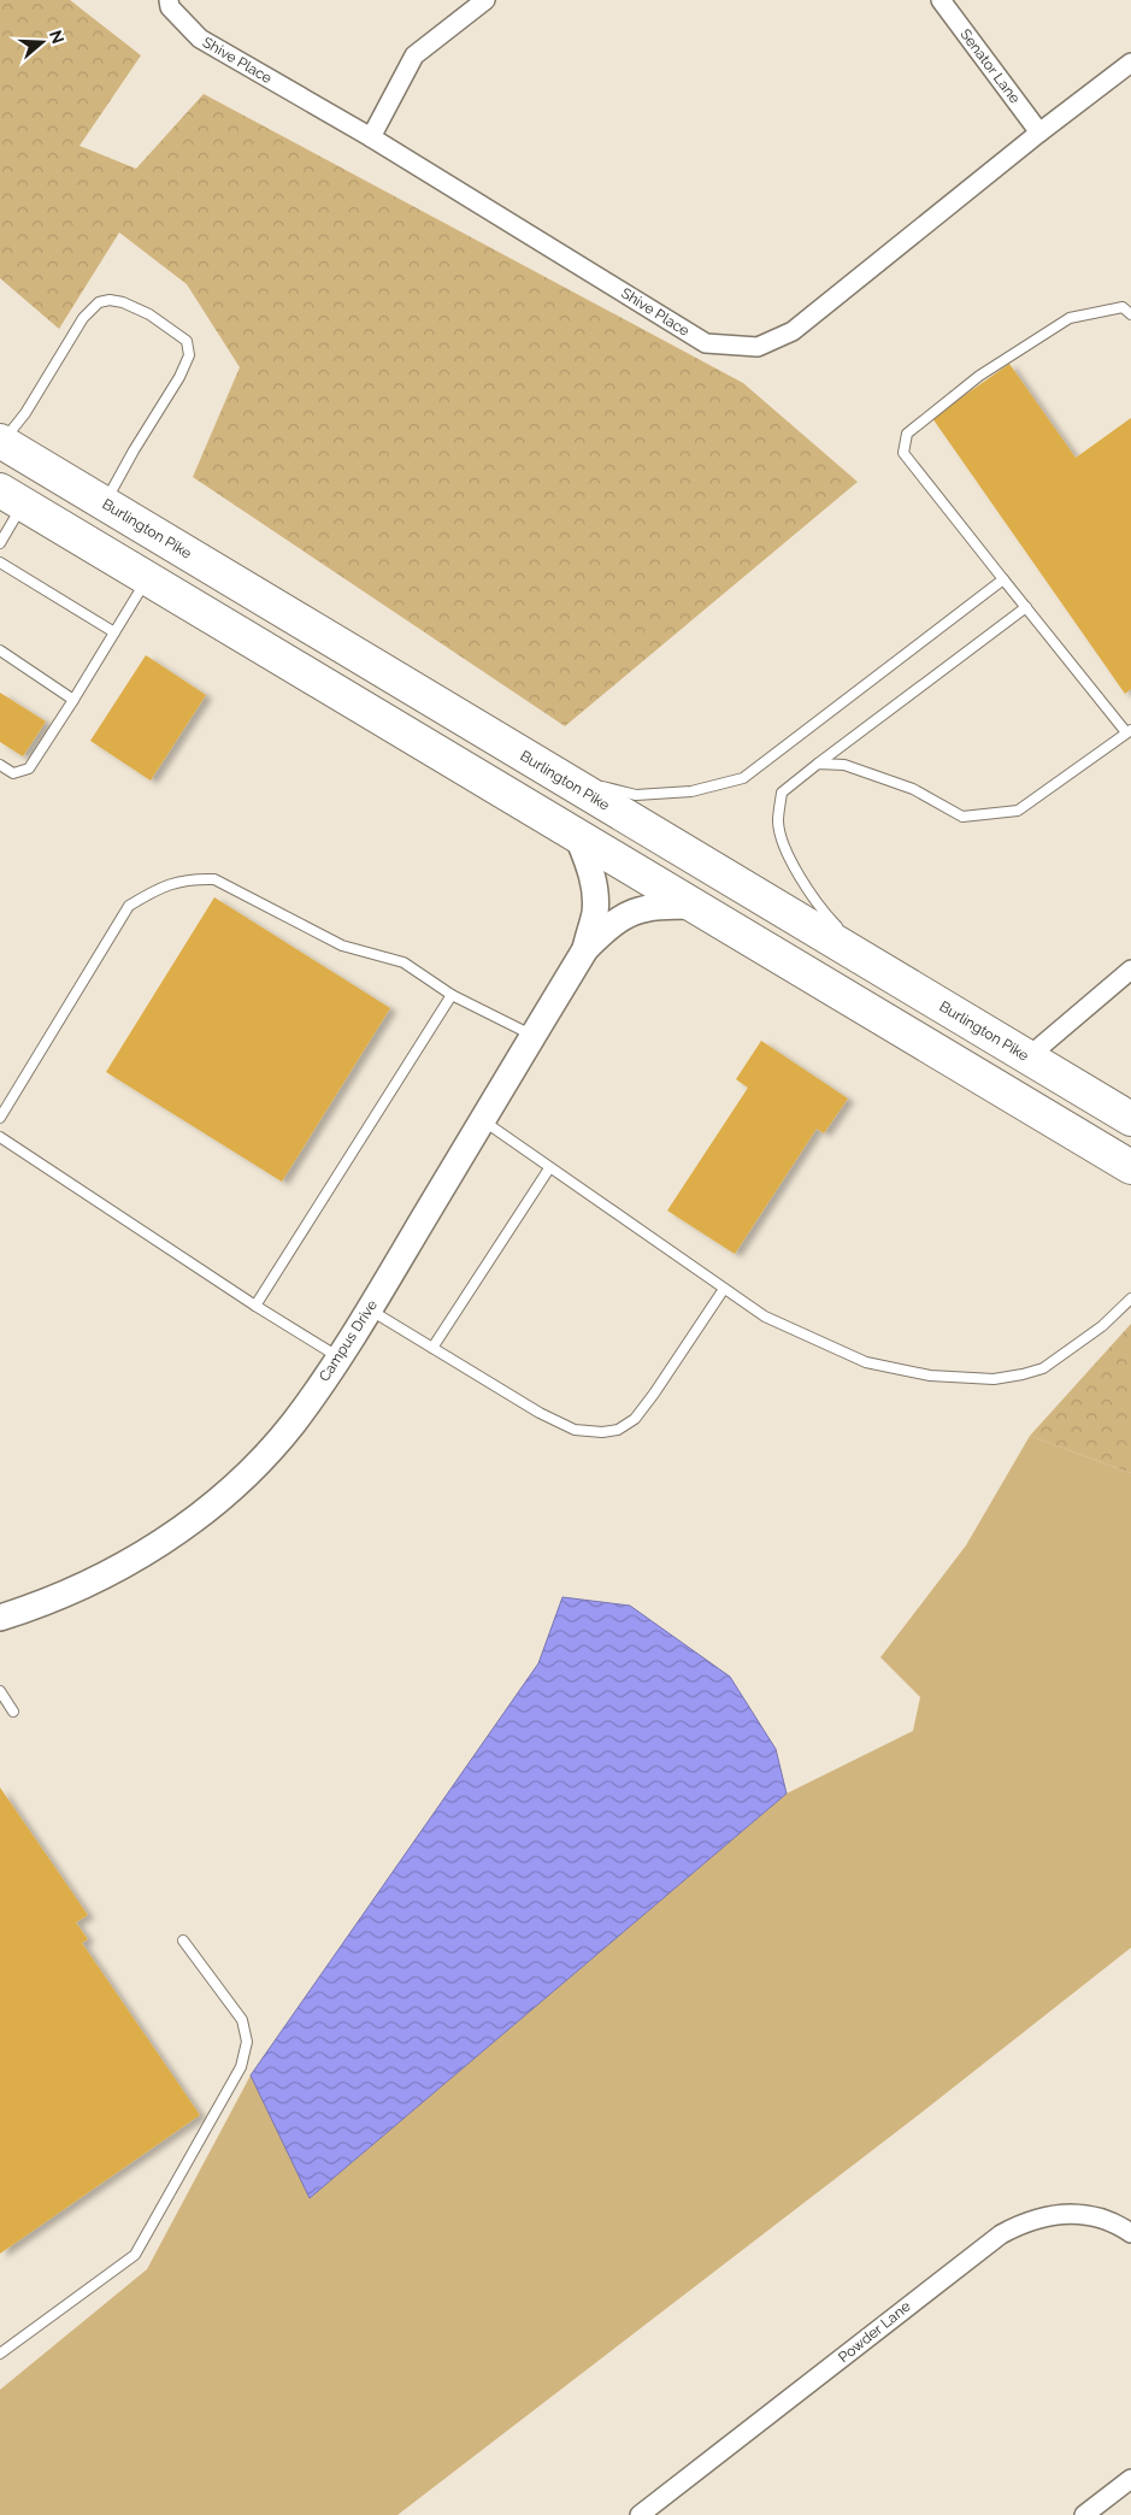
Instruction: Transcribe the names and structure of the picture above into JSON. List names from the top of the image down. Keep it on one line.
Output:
{"streets":{"highway":["Burlington Pike"],"street":["Shive Place","Senator Lane","Campus Drive","Powder Lane"]},"crossings":[["Shive Place","Senator Lane"]],"north":"right"}
